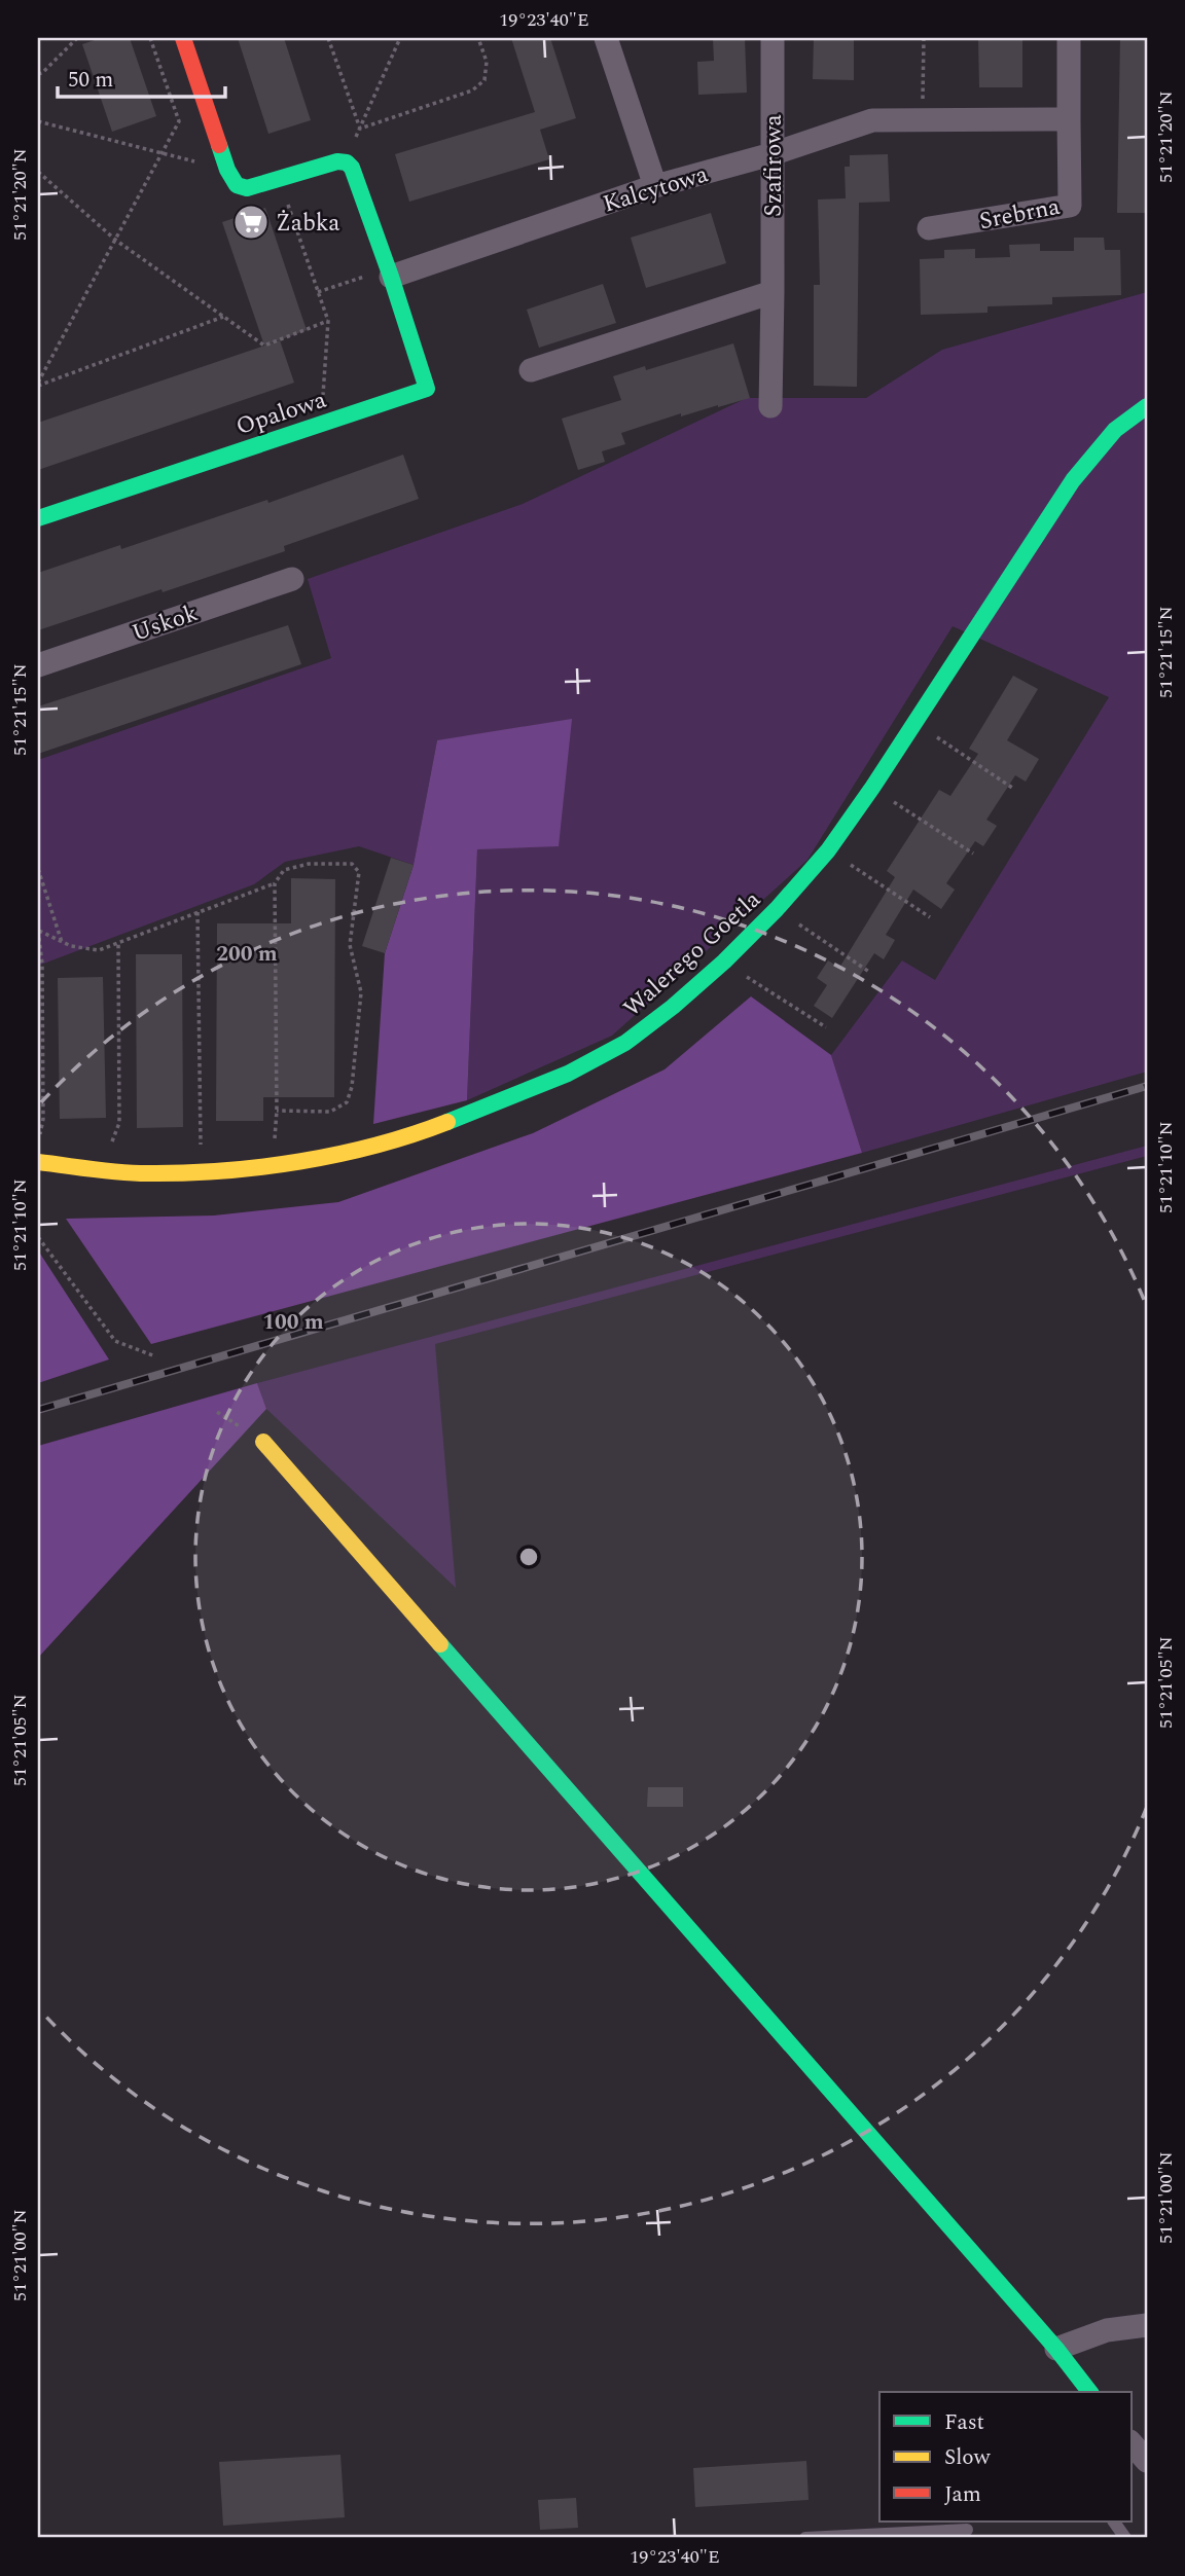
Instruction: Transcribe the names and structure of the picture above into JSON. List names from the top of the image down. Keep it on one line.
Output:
{"streets":{"street":["Szafirowa","Kalcytowa","Srebrna","Opalowa","Uskok","Walerego Goetla"]},"crossings":[["Szafirowa","Kalcytowa"],["Kalcytowa","Opalowa"]],"places":{"supermarket":["Żabka"]},"legend":["Fast","Slow","Jam"],"scale_bar":"50 m","coordinates":["19°23'40\"E","51°21'20\"N","51°21'15\"N","51°21'10\"N","51°21'05\"N","51°21'00\"N"],"rings":["200 m","100 m"]}
